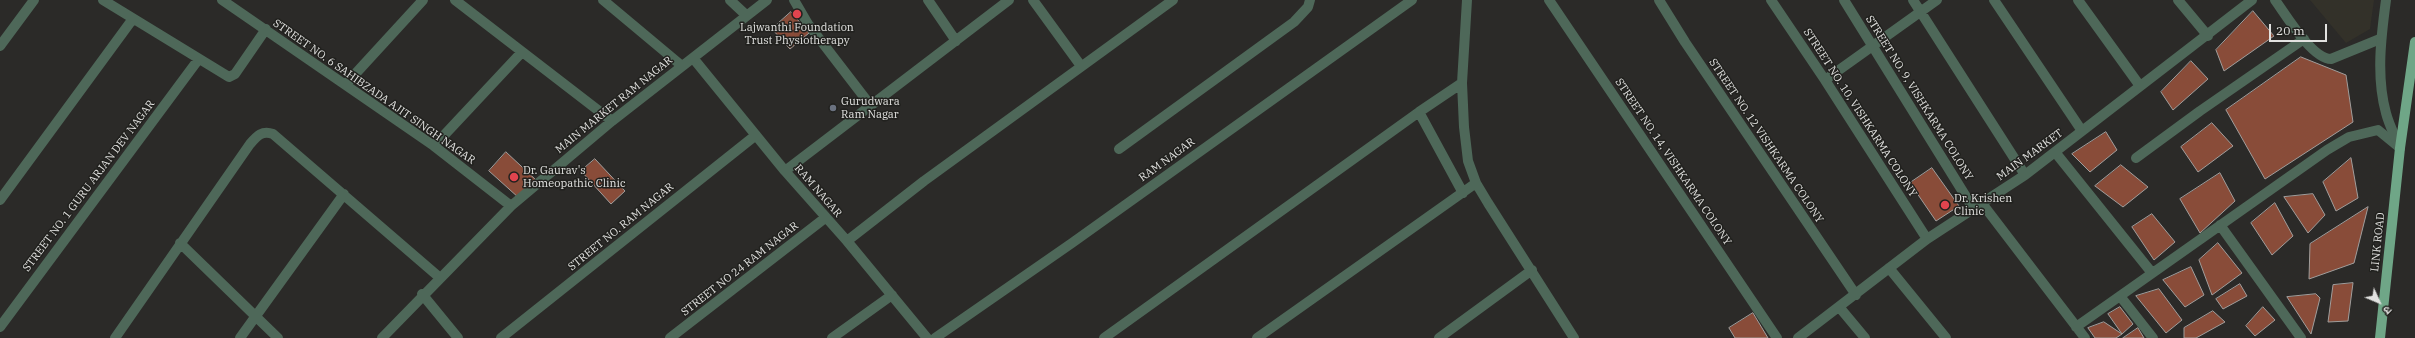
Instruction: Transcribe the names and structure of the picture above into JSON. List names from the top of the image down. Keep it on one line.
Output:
{"streets":{"main road":["LINK ROAD"],"street":["STREET NO. 6 SAHIBZADA AJIT SINGH NAGAR","STREET NO. 9, VISHKARMA COLONY","MAIN MARKET RAM NAGAR","STREET NO. 10, VISHKARMA COLONY","STREET NO. 12 VISHKARMA COLONY","MAIN MARKET","RAM NAGAR","STREET NO. 14, VISHKARMA COLONY","STREET NO. 1 GURU ARJAN DEV NAGAR","STREET NO. RAM NAGAR","STREET NO 24 RAM NAGAR"]},"crossings":[["STREET NO. 6 SAHIBZADA AJIT SINGH NAGAR","MAIN MARKET RAM NAGAR"],["STREET NO. 9, VISHKARMA COLONY","MAIN MARKET"],["MAIN MARKET RAM NAGAR","RAM NAGAR"],["STREET NO. 10, VISHKARMA COLONY","MAIN MARKET"],["STREET NO. 12 VISHKARMA COLONY","MAIN MARKET"],["RAM NAGAR","STREET NO. RAM NAGAR"],["RAM NAGAR","STREET NO 24 RAM NAGAR"]],"places":["Lajwanthi Foundation Trust Physiotherapy","Gurudwara Ram Nagar","Dr. Gaurav's Homeopathic Clinic","Dr. Krishen Clinic"],"scale_bar":"20 m","north":"bottom right"}
